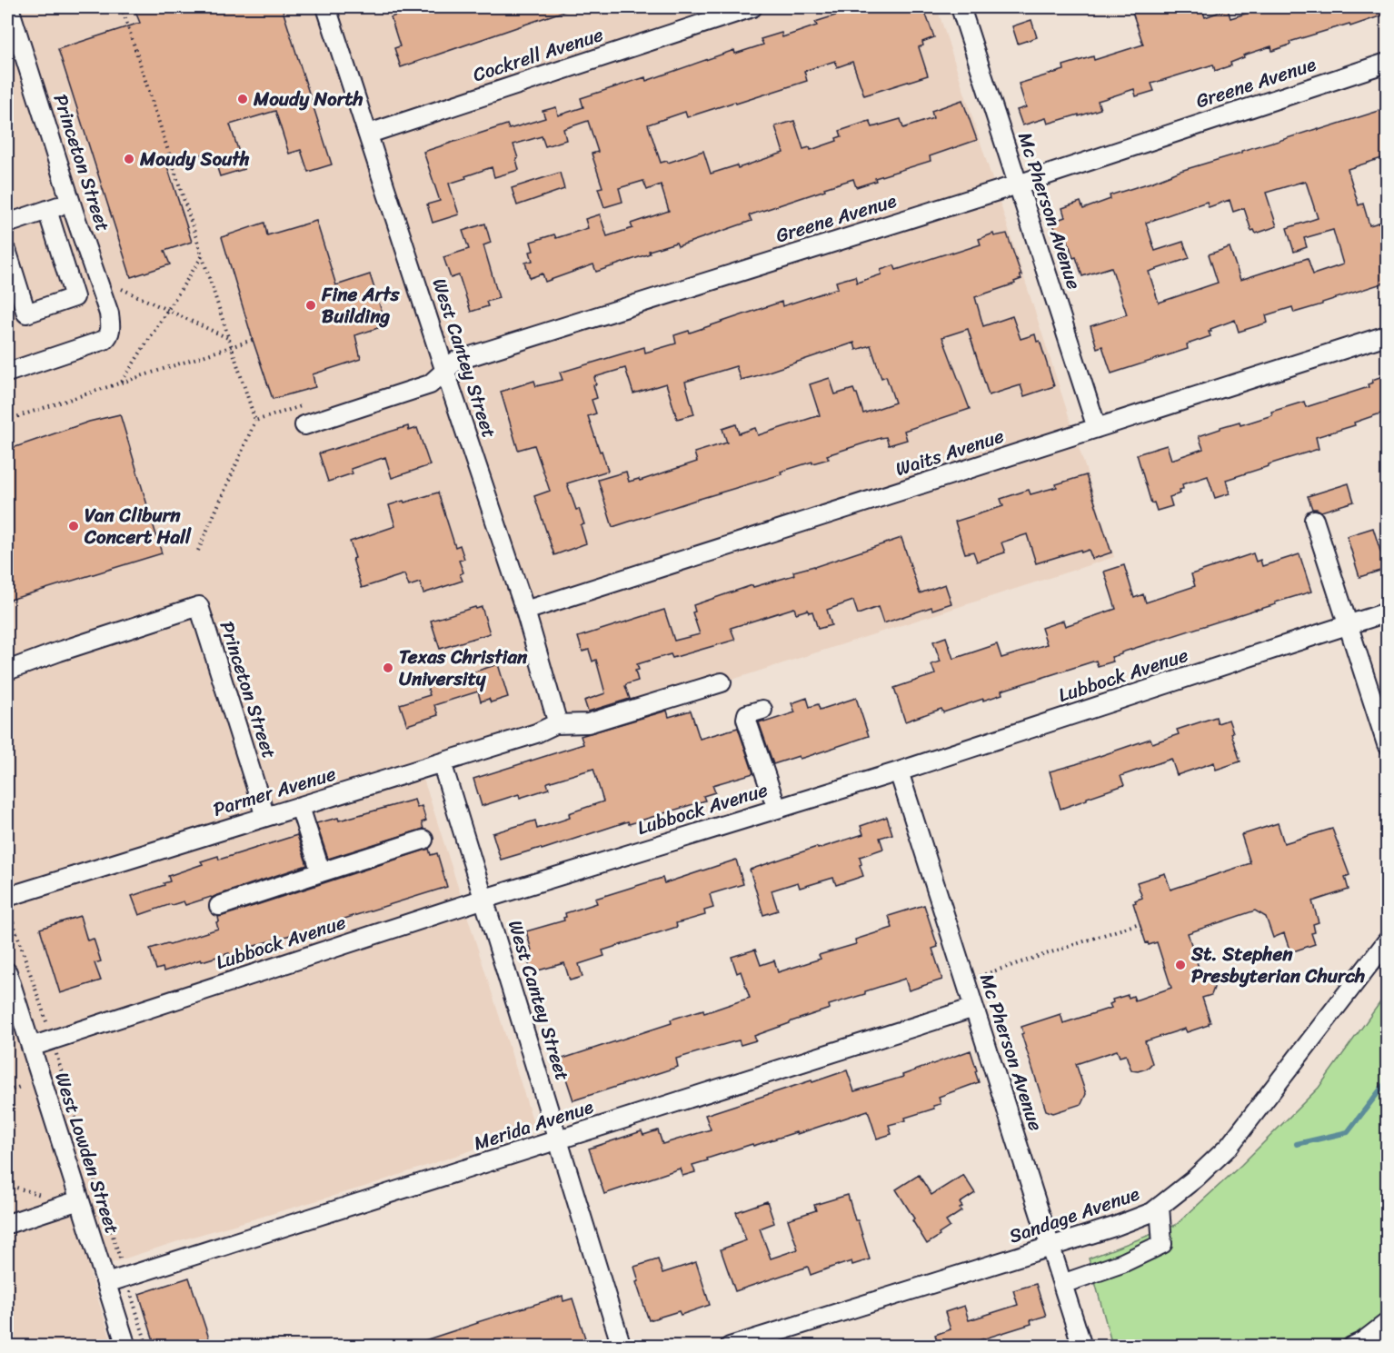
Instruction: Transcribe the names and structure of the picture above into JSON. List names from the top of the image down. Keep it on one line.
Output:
{"streets":{"street":["Cockrell Avenue","Greene Avenue","Princeton Street","Mc Pherson Avenue","West Cantey Street","Waits Avenue","Lubbock Avenue","Parmer Avenue","Merida Avenue","West Lowden Street","Sandage Avenue"]},"crossings":[["Cockrell Avenue","West Cantey Street"],["Greene Avenue","Mc Pherson Avenue"],["Greene Avenue","West Cantey Street"],["Princeton Street","Parmer Avenue"],["Mc Pherson Avenue","Waits Avenue"],["Mc Pherson Avenue","Lubbock Avenue"],["Mc Pherson Avenue","Merida Avenue"],["Mc Pherson Avenue","Sandage Avenue"],["West Cantey Street","Waits Avenue"],["West Cantey Street","Lubbock Avenue"],["West Cantey Street","Parmer Avenue"],["West Cantey Street","Merida Avenue"],["Lubbock Avenue","West Lowden Street"],["Merida Avenue","West Lowden Street"]],"places":["Moudy North","Moudy South","Fine Arts Building","Van Cliburn Concert Hall","Texas Christian University","St. Stephen Presbyterian Church"]}
